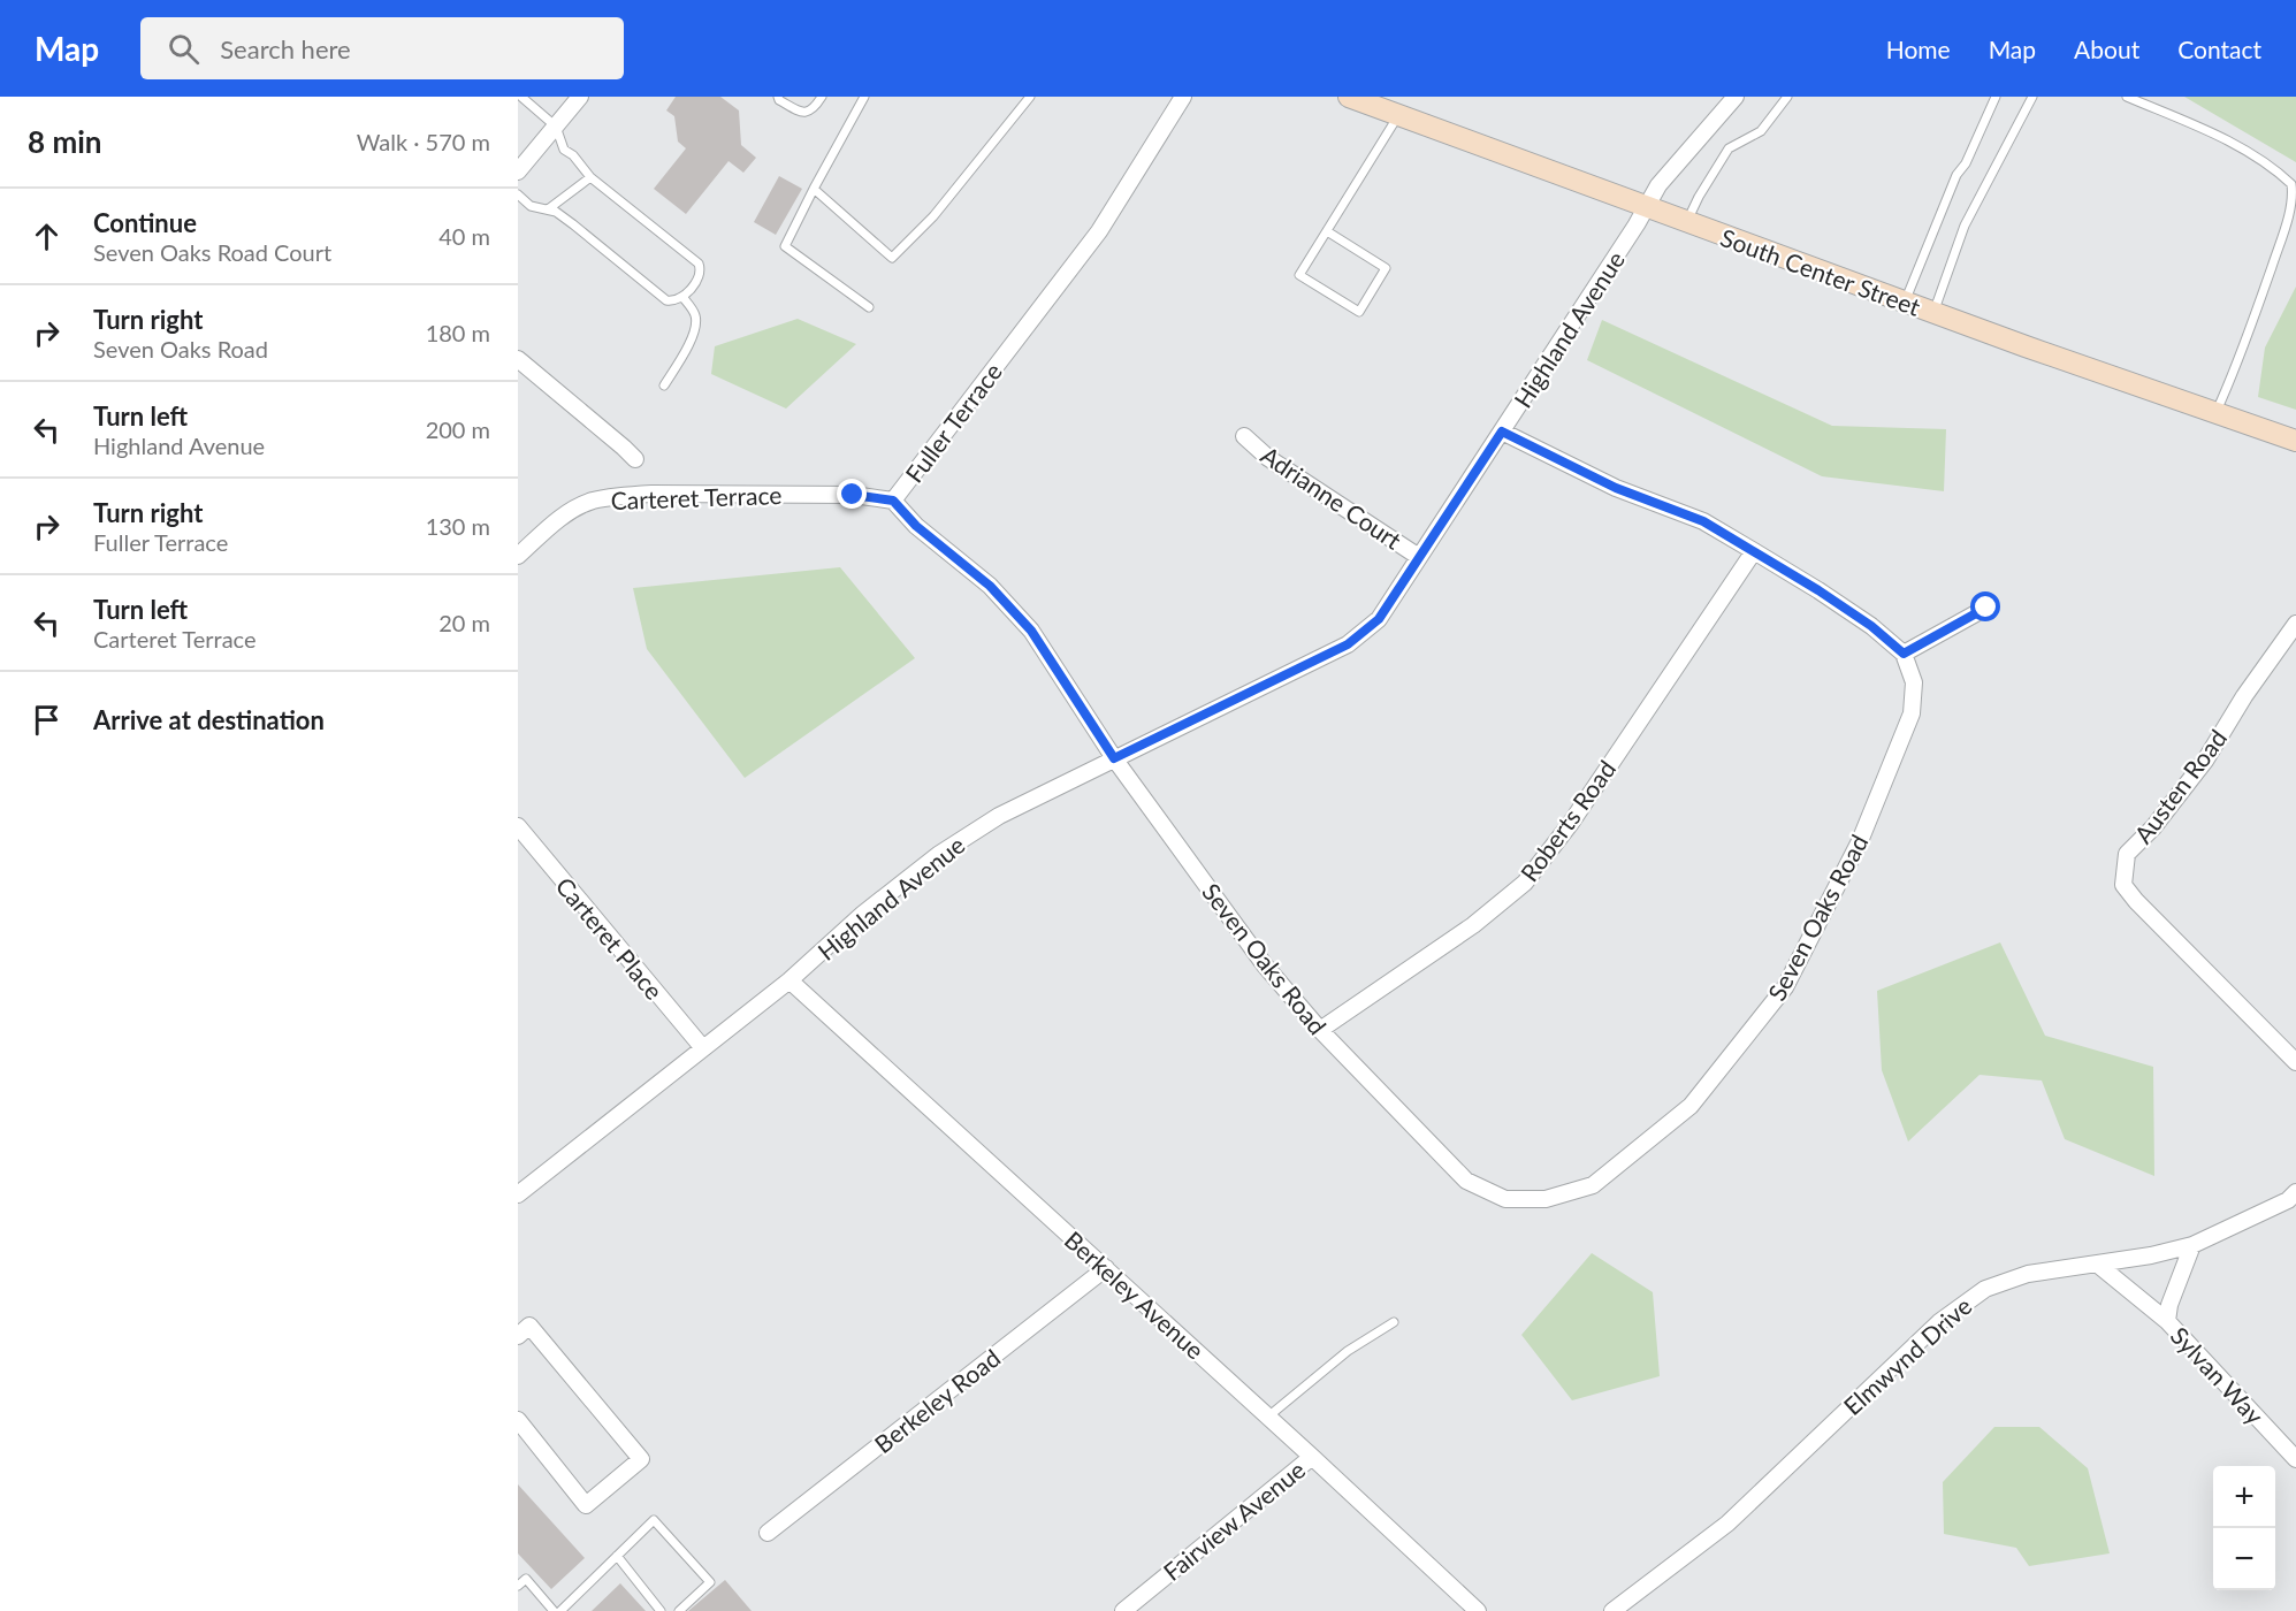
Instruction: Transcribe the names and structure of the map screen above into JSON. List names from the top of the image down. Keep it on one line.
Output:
{"streets":{"main road":["South Center Street"],"street":["Highland Avenue","Fuller Terrace","Carteret Terrace","Adrianne Court","Austen Road","Roberts Road","Seven Oaks Road","Carteret Place","Berkeley Avenue","Elmwynd Drive","Sylvan Way","Berkeley Road","Fairview Avenue"]},"crossings":[["South Center Street","Highland Avenue"],["Highland Avenue","Fuller Terrace"],["Highland Avenue","Adrianne Court"],["Highland Avenue","Seven Oaks Road"],["Highland Avenue","Carteret Place"],["Highland Avenue","Berkeley Avenue"],["Fuller Terrace","Carteret Terrace"],["Fuller Terrace","Seven Oaks Road"],["Roberts Road","Seven Oaks Road"],["Berkeley Avenue","Berkeley Road"],["Berkeley Avenue","Fairview Avenue"],["Elmwynd Drive","Sylvan Way"]],"page":{"header":"Map","search":"Search here","nav":["Home","Map","About","Contact"],"heading":["8 min","Walk · 570 m"],"list":[["Continue","Seven Oaks Road Court","40 m"],["Turn right","Seven Oaks Road","180 m"],["Turn left","Highland Avenue","200 m"],["Turn right","Fuller Terrace","130 m"],["Turn left","Carteret Terrace","20 m"],"Arrive at destination"],"map_buttons":["+","−"]}}
